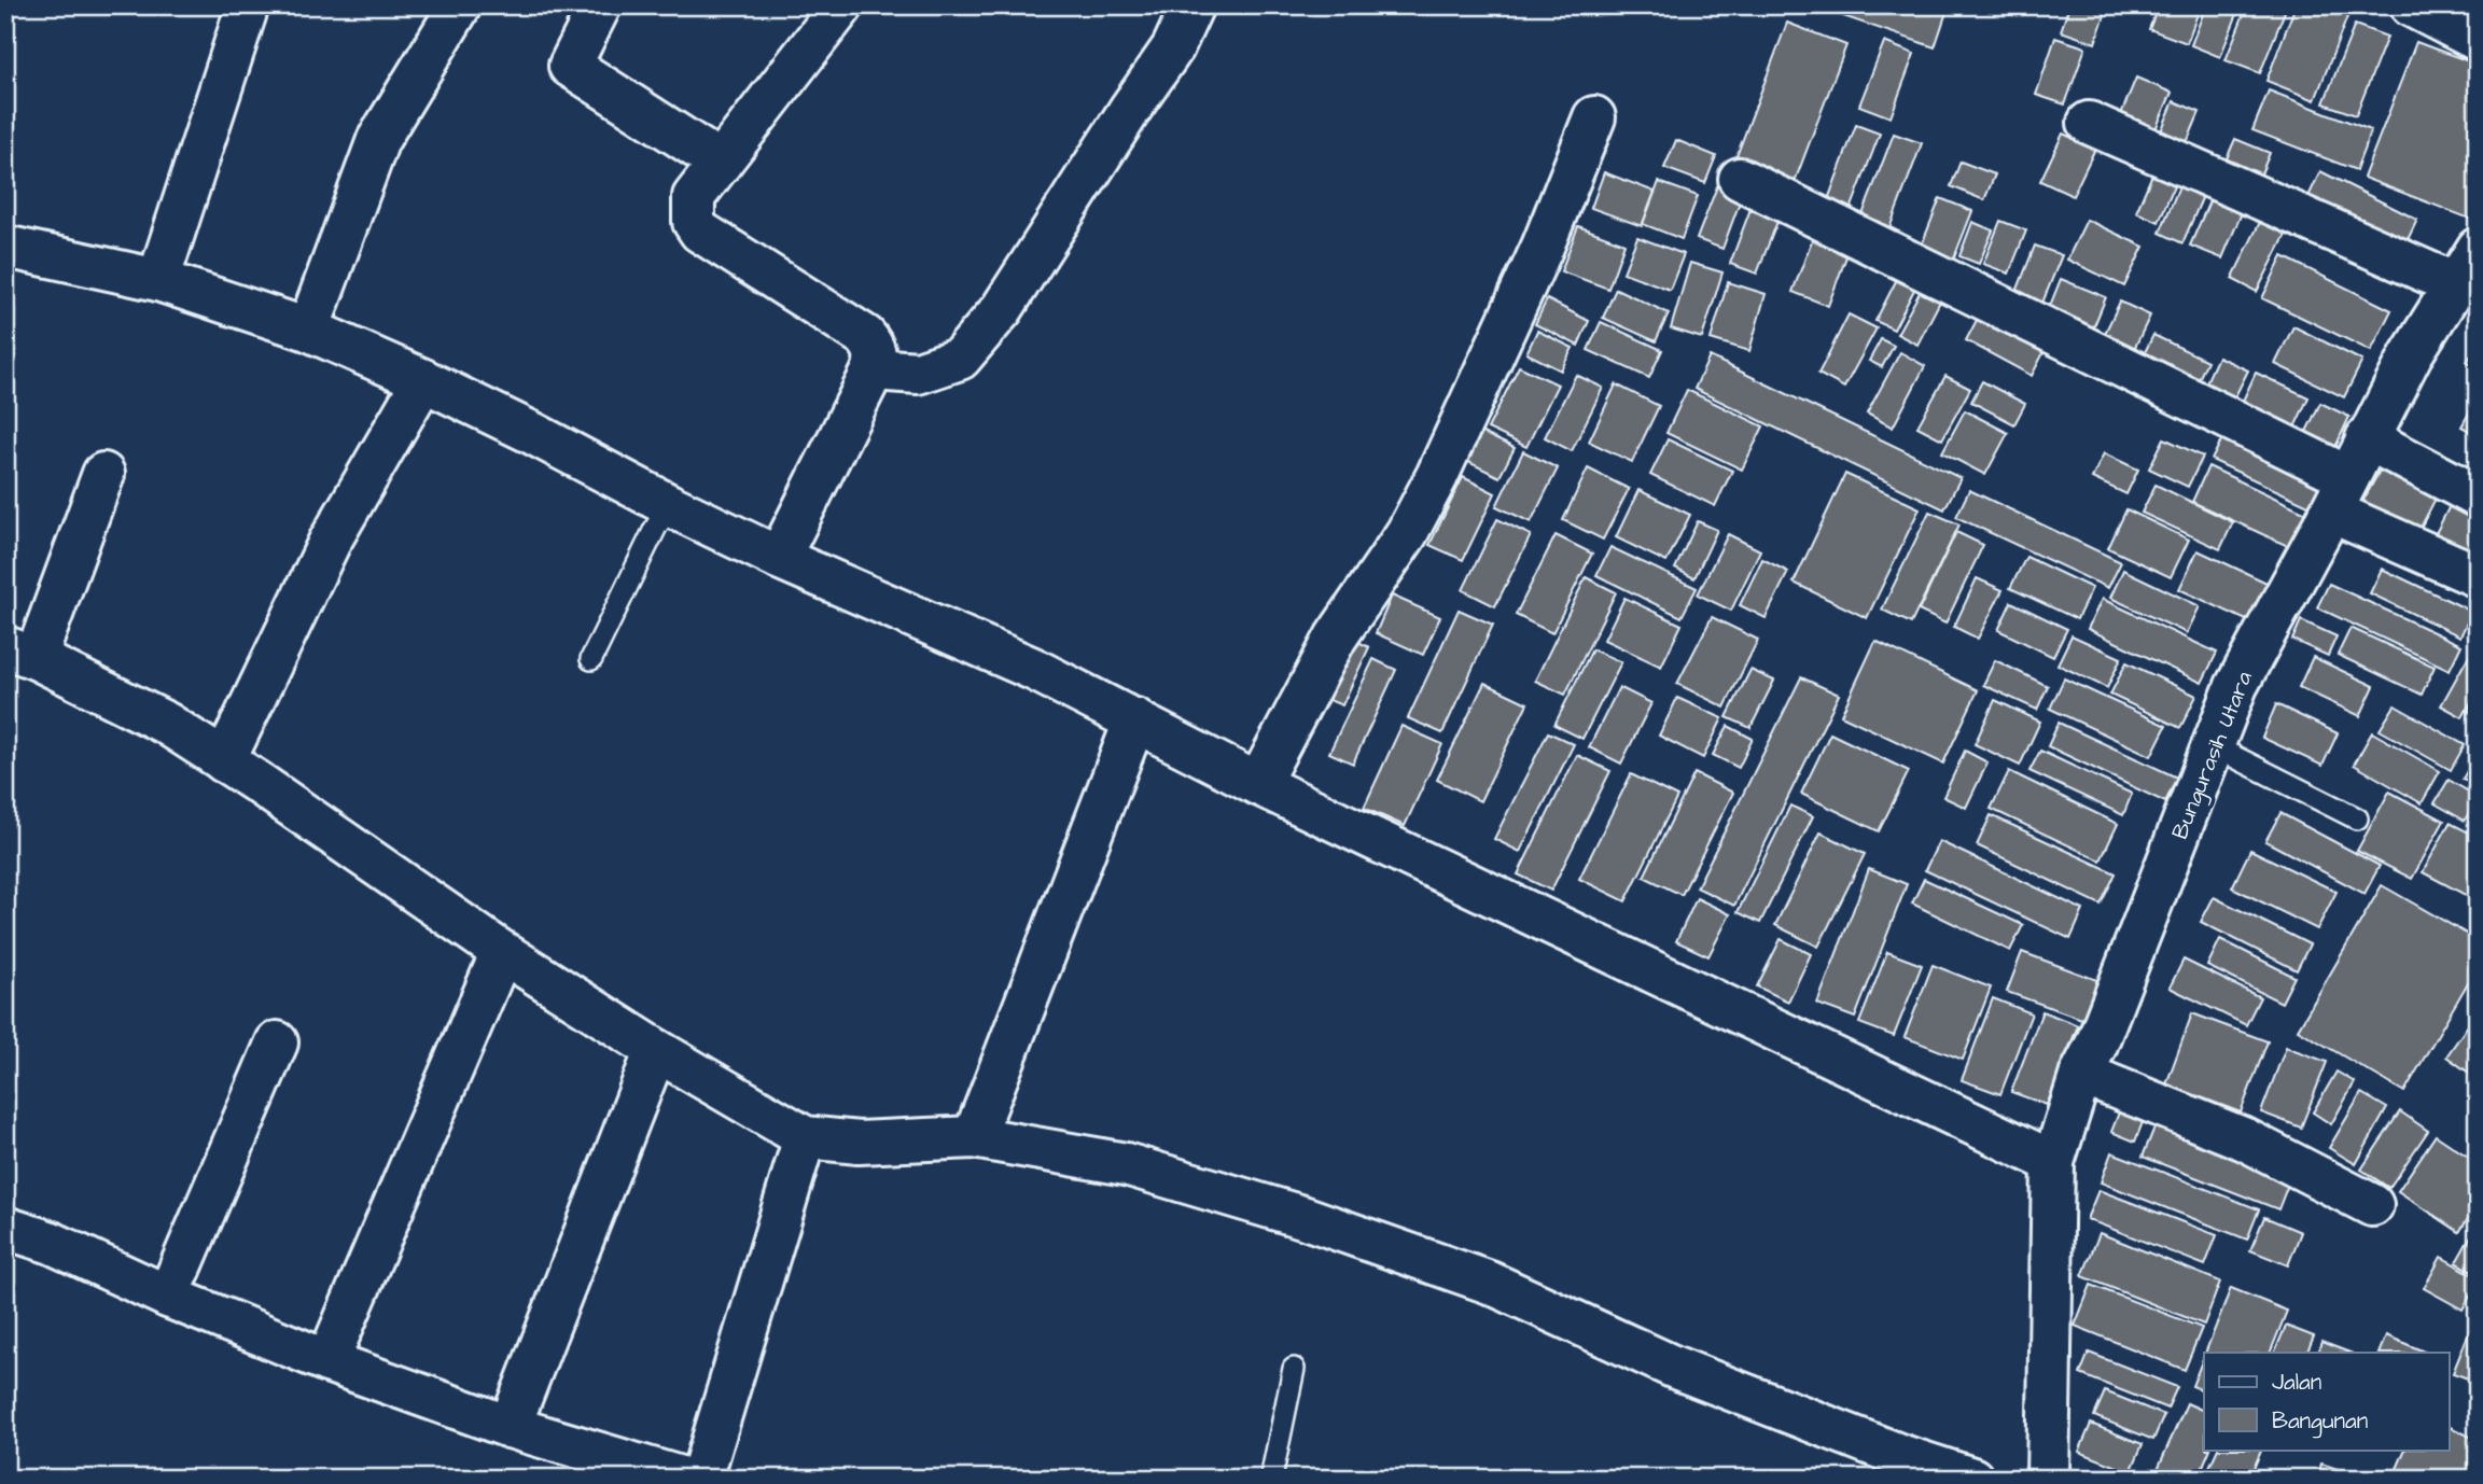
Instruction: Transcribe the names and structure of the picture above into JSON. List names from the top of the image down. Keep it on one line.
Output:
{"streets":{"street":["Bungurasih Utara"]},"legend":["Jalan","Bangunan"]}
